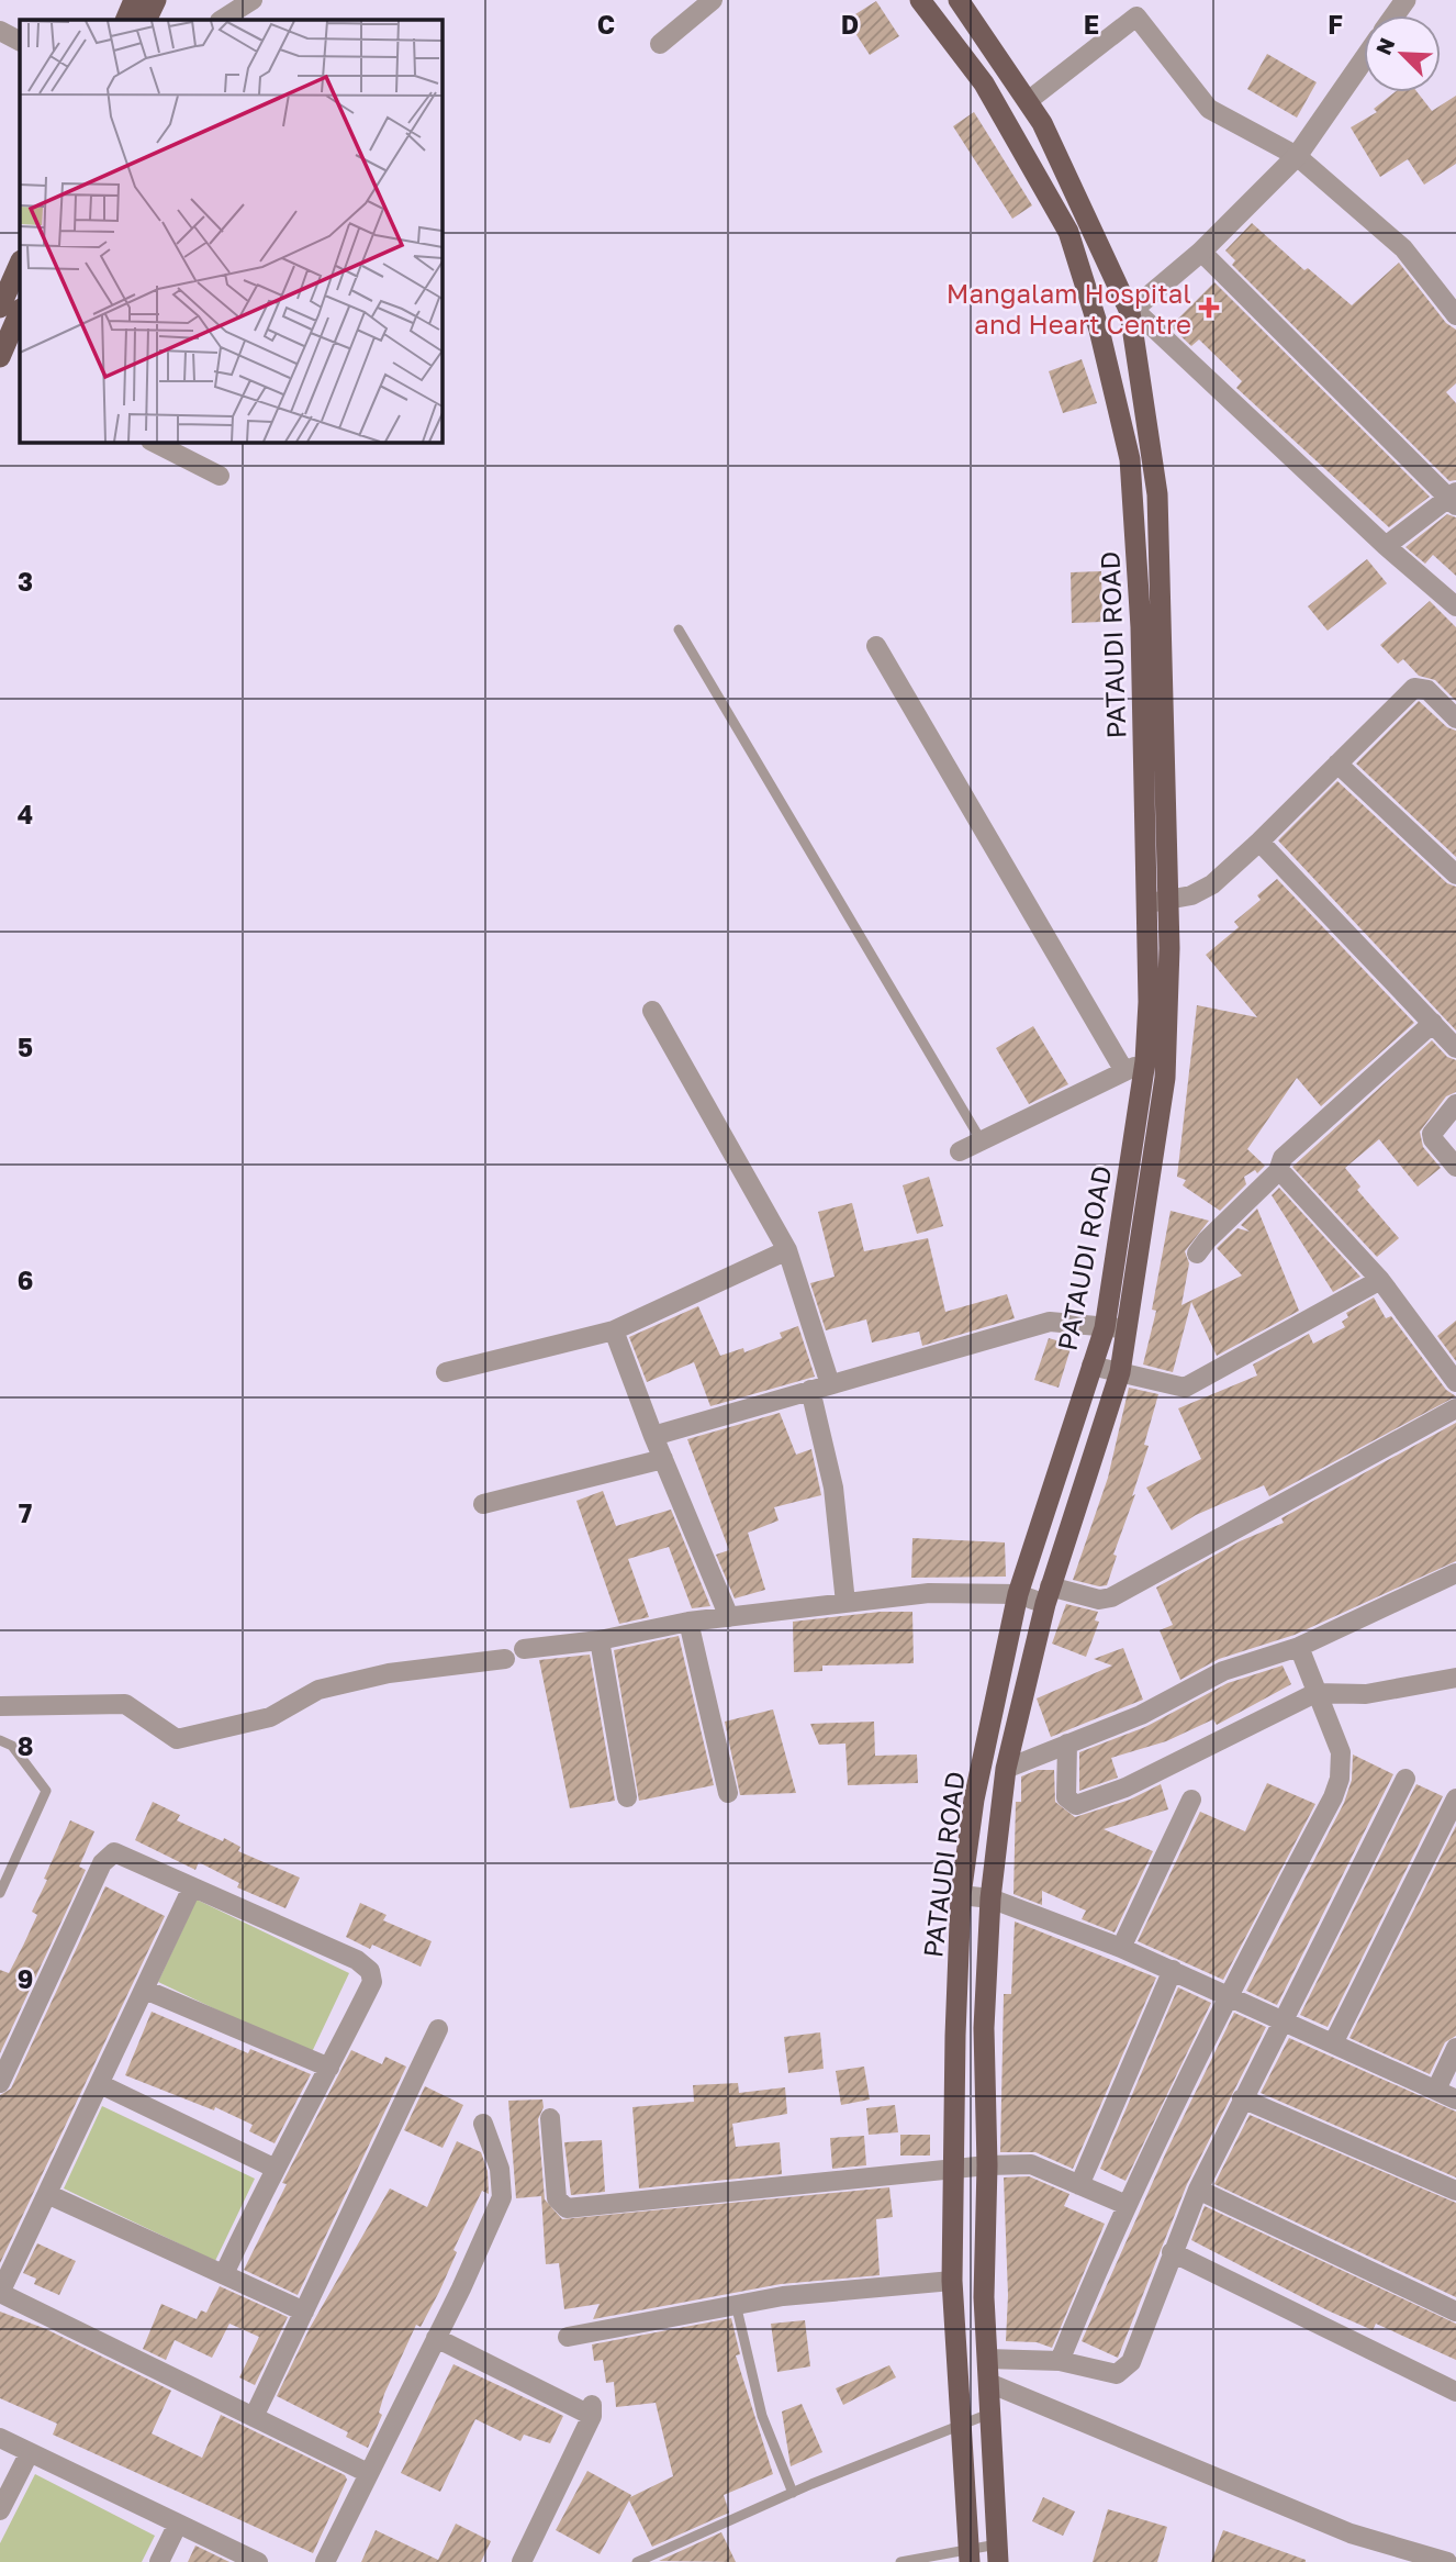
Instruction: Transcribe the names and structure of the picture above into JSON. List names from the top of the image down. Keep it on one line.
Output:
{"streets":{"main road":["PATAUDI ROAD"]},"places":{"health":["Mangalam Hospital and Heart Centre"]},"north":"top left","grid":{"columns":["C","D","E","F"],"rows":["3","4","5","6","7","8","9"]}}
